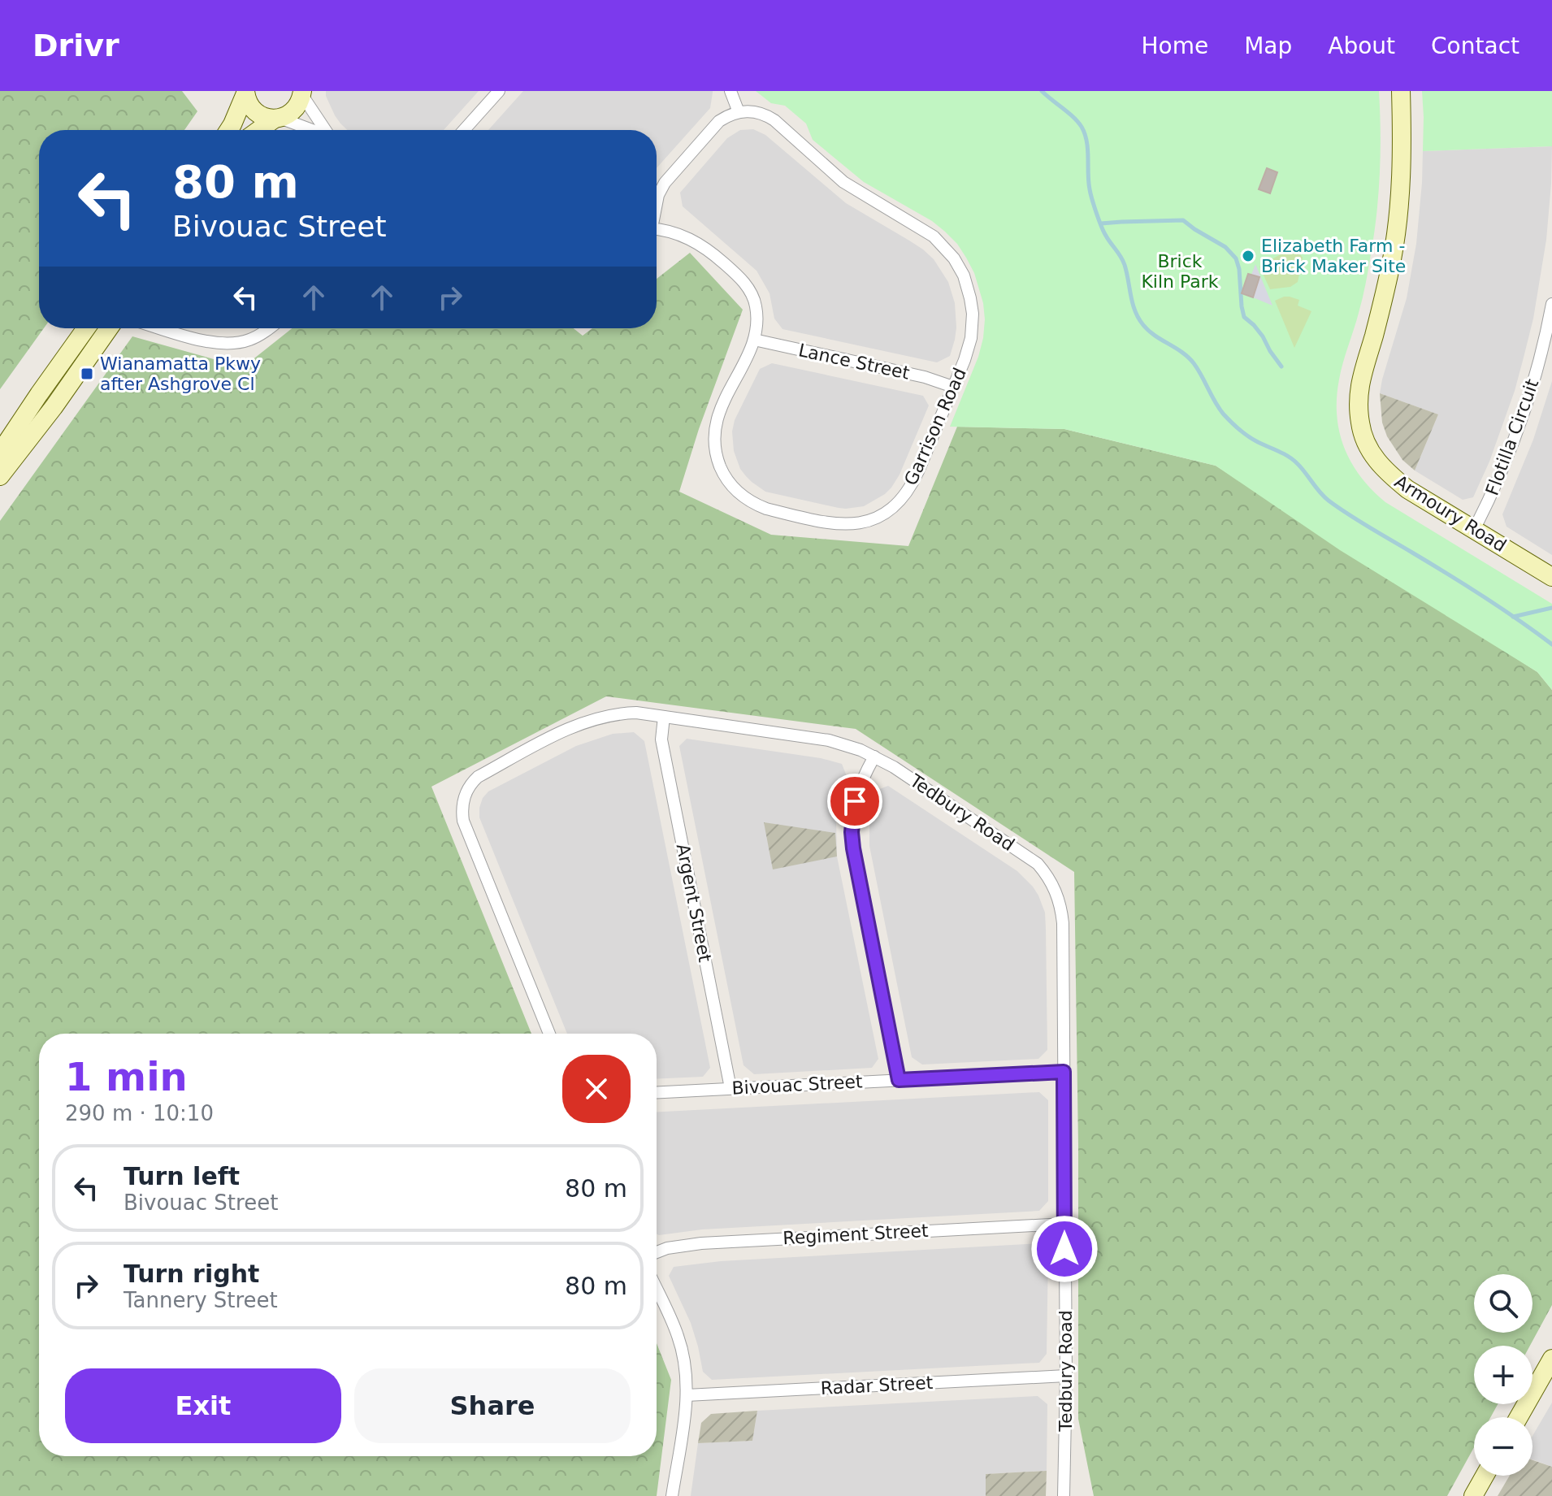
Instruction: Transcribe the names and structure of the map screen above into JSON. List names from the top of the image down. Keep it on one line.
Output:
{"streets":{"street":["Lance Street","Garrison Road","Flotilla Circuit","Armoury Road","Tedbury Road","Argent Street","Bivouac Street","Regiment Street","Radar Street"]},"crossings":[["Lance Street","Garrison Road"],["Flotilla Circuit","Armoury Road"],["Tedbury Road","Argent Street"],["Tedbury Road","Bivouac Street"],["Tedbury Road","Regiment Street"],["Tedbury Road","Radar Street"],["Argent Street","Bivouac Street"]],"parks":["Brick Kiln Park"],"places":{"other":["Elizabeth Farm - Brick Maker Site"],"transit":["Wianamatta Pkwy after Ashgrove Cl"]},"page":{"header":"Drivr","nav":["Home","Map","About","Contact"],"turn":["80 m","Bivouac Street"],"heading":["1 min","290 m · 10:10"],"list":[{"name":"Turn left","note":"Bivouac Street","value":"80 m"},{"name":"Turn right","note":"Tannery Street","value":"80 m"}],"map_buttons":["+","−"],"buttons":["Exit","Share"]}}
